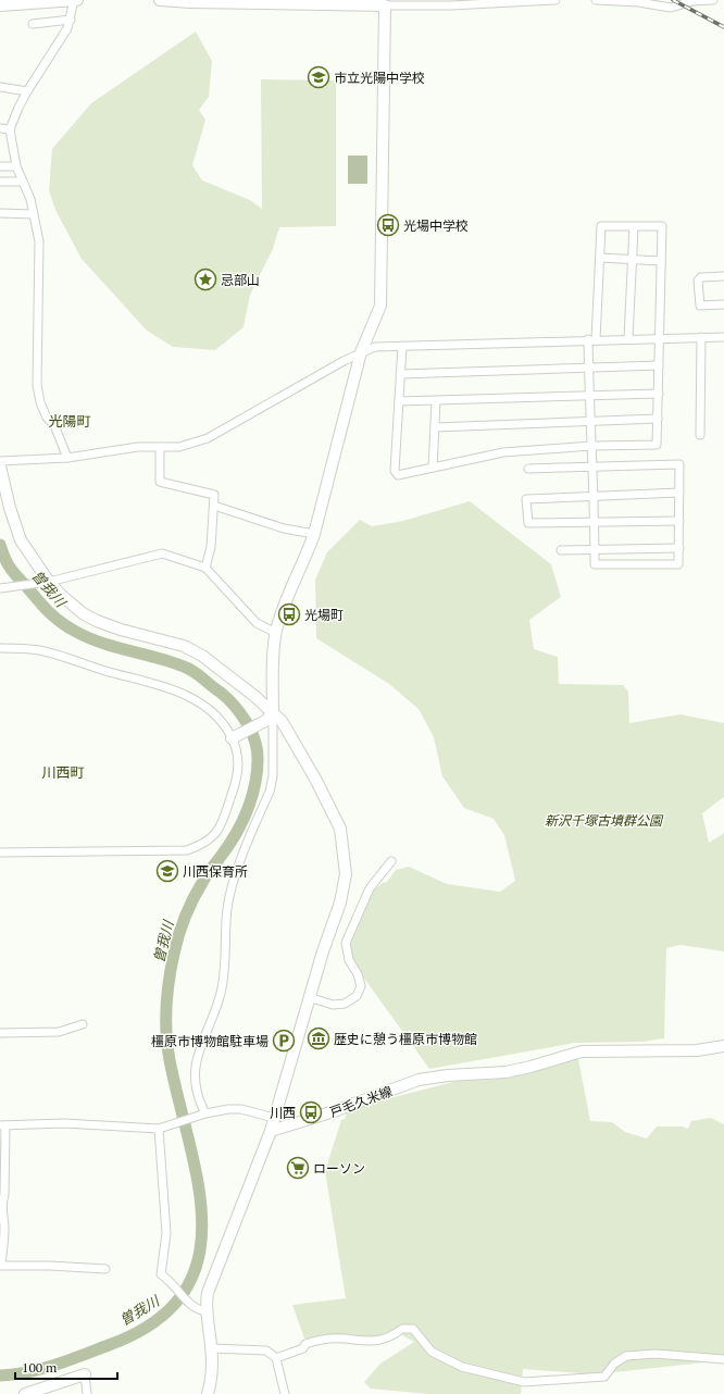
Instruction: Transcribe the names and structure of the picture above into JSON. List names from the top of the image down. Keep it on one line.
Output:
{"streets":{"street":["戸毛久米線"]},"districts":["光陽町","川西町"],"water":["曽我川"],"parks":["新沢千塚古墳群公園"],"places":{"school or university":["市立光陽中学校","川西保育所"],"bus stop":["光場中学校","光場町","川西"],"place":["忌部山"],"museum":["歴史に憩う橿原市博物館"],"parking":["橿原市博物館駐車場"],"supermarket":["ローソン"]},"scale_bar":"100 m"}
